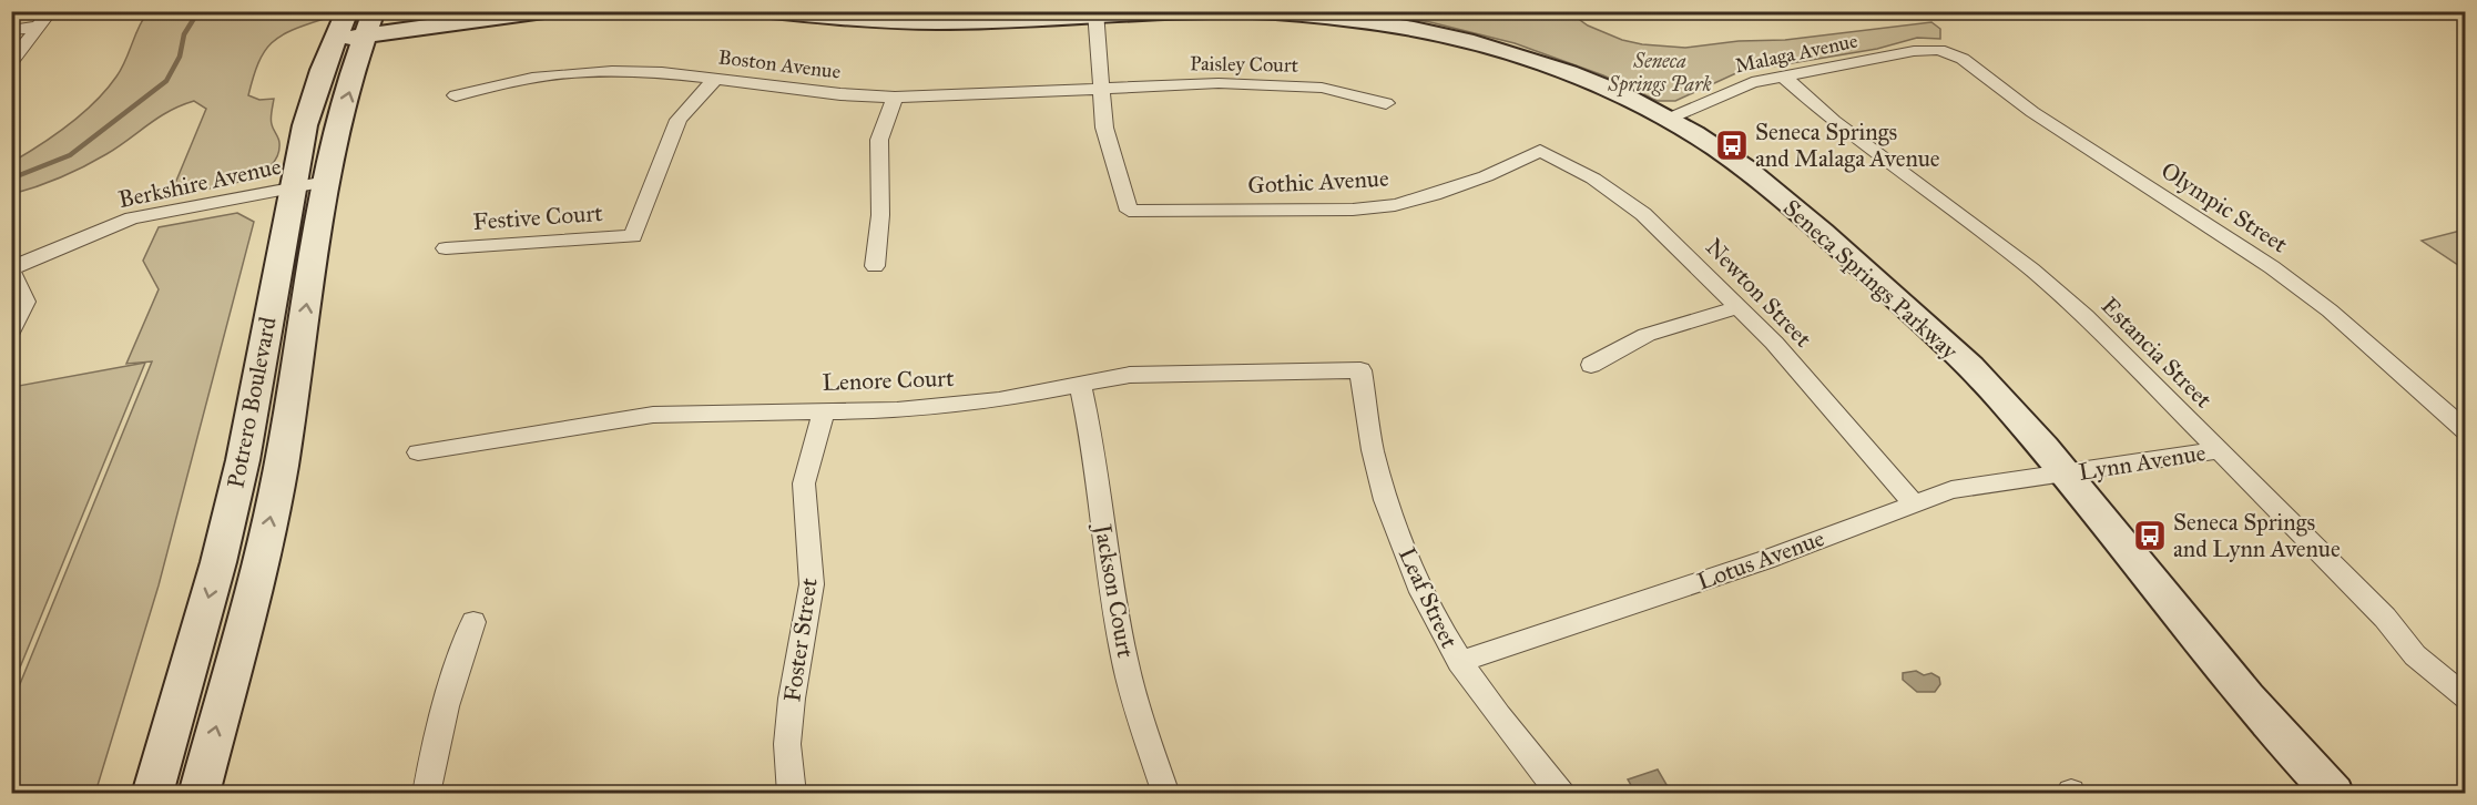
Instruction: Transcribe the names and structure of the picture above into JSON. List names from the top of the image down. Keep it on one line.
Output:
{"streets":{"street":["Malaga Avenue","Boston Avenue","Paisley Court","Gothic Avenue","Berkshire Avenue","Olympic Street","Festive Court","Seneca Springs Parkway","Newton Street","Estancia Street","Lenore Court","Potrero Boulevard","Lynn Avenue","Lotus Avenue","Jackson Court","Leaf Street","Foster Street"]},"crossings":[["Malaga Avenue","Olympic Street"],["Malaga Avenue","Seneca Springs Parkway"],["Malaga Avenue","Estancia Street"],["Boston Avenue","Paisley Court"],["Boston Avenue","Gothic Avenue"],["Boston Avenue","Festive Court"],["Paisley Court","Gothic Avenue"],["Gothic Avenue","Newton Street"],["Berkshire Avenue","Potrero Boulevard"],["Seneca Springs Parkway","Lynn Avenue"],["Seneca Springs Parkway","Lotus Avenue"],["Newton Street","Lotus Avenue"],["Estancia Street","Lynn Avenue"],["Lenore Court","Jackson Court"],["Lenore Court","Leaf Street"],["Lenore Court","Foster Street"],["Lynn Avenue","Lotus Avenue"],["Lotus Avenue","Leaf Street"]],"parks":["Seneca Springs Park"],"places":{"bus stop":["Seneca Springs and Malaga Avenue","Seneca Springs and Lynn Avenue"]}}
